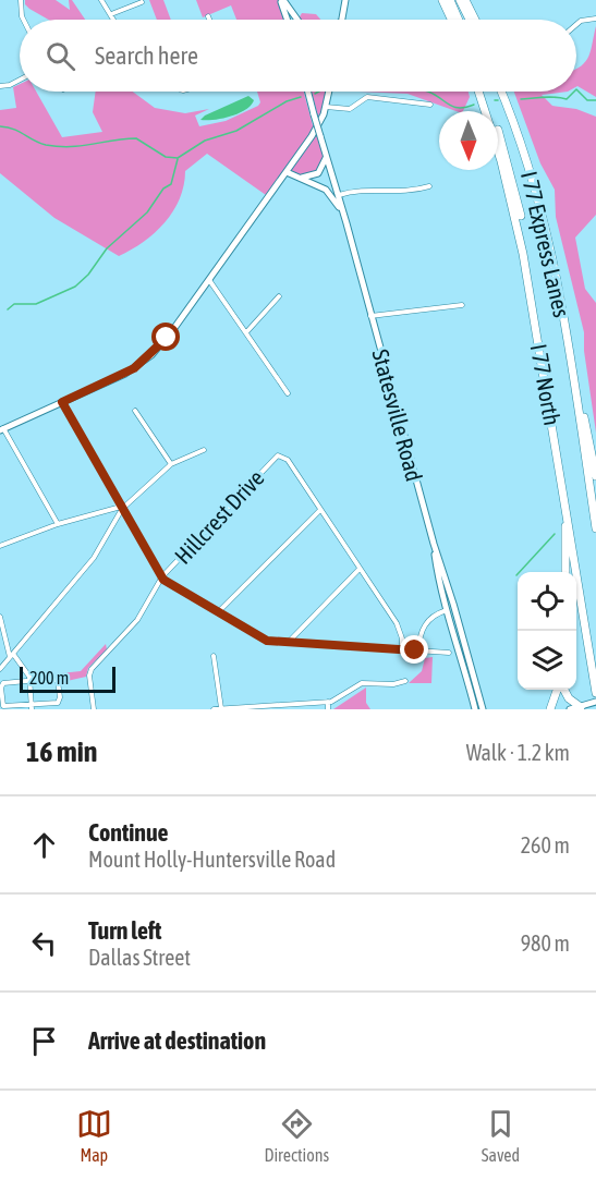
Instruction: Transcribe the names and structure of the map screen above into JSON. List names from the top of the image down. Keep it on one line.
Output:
{"streets":{"highway":["I 77 Express Lanes","I 77 North"],"main road":["Statesville Road"],"street":["Hillcrest Drive"]},"scale_bar":"200 m","north":"bottom","page":{"search":"Search here","scale":"200 m","heading":["16 min","Walk · 1.2 km"],"list":[["Continue","Mount Holly-Huntersville Road","260 m"],["Turn left","Dallas Street","980 m"],"Arrive at destination"],"nav":["Map","Directions","Saved"]}}
